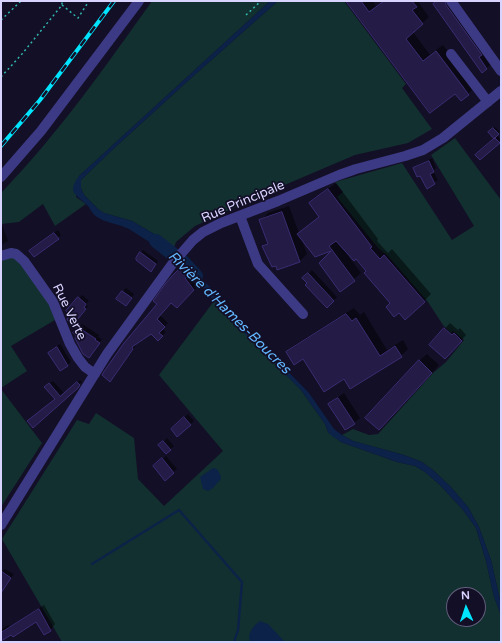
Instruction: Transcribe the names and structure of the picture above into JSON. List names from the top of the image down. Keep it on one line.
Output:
{"streets":{"street":["Rue Principale","Rue Verte"]},"crossings":[["Rue Principale","Rue Verte"]],"water":["Rivière d'Hames-Boucres"],"north":"top"}
